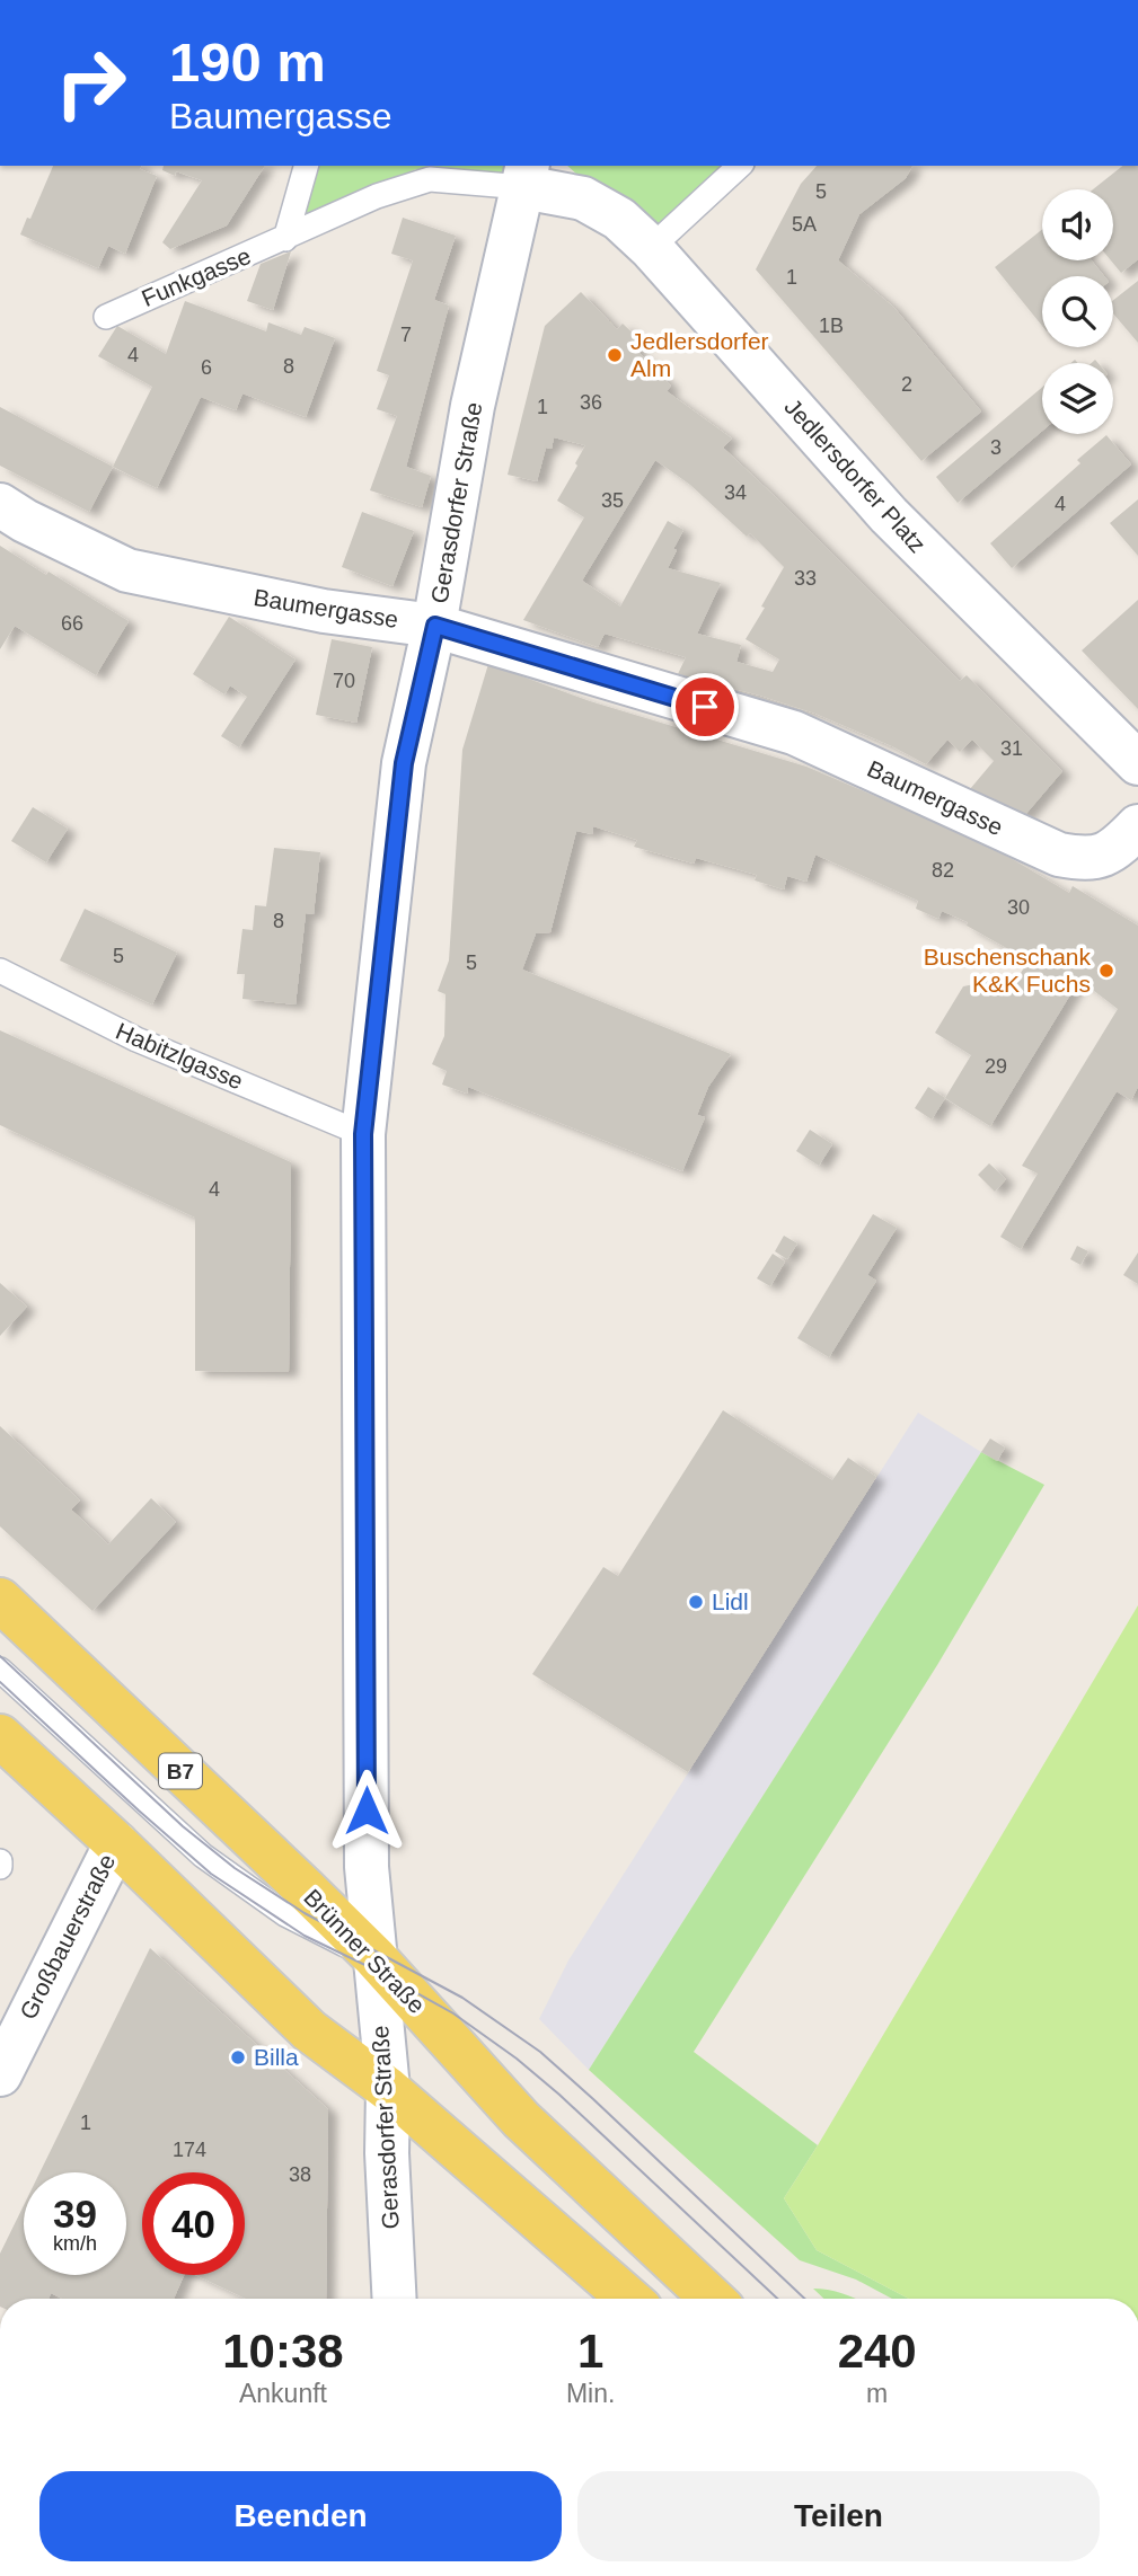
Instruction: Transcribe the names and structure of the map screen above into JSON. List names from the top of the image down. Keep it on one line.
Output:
{"streets":{"main road":["B7","Brünner Straße"],"street":["Jedlersdorfer Platz","Gerasdorfer Straße","Baumergasse","Großbauerstraße"],"lane":["Funkgasse","Habitzlgasse"]},"crossings":[["Funkgasse","Jedlersdorfer Platz"],["Funkgasse","Gerasdorfer Straße"],["Jedlersdorfer Platz","Gerasdorfer Straße"],["Gerasdorfer Straße","Baumergasse"],["Gerasdorfer Straße","Habitzlgasse"],["Gerasdorfer Straße","Brünner Straße"]],"places":["Jedlersdorfer Alm","Buschenschank K&K Fuchs","Lidl","Billa"],"house_numbers":["5","5A","1","1B","7","4","8","6","2","36","1","3","34","35","4","33","66","70","31","82","30","8","5","5","29","4","1","174","38"],"page":{"turn":["190 m","Baumergasse"],"speed":"39 km/h","limit":"40","eta":["10:38","Ankunft","1","Min.","240","m"],"buttons":["Beenden","Teilen"]}}
